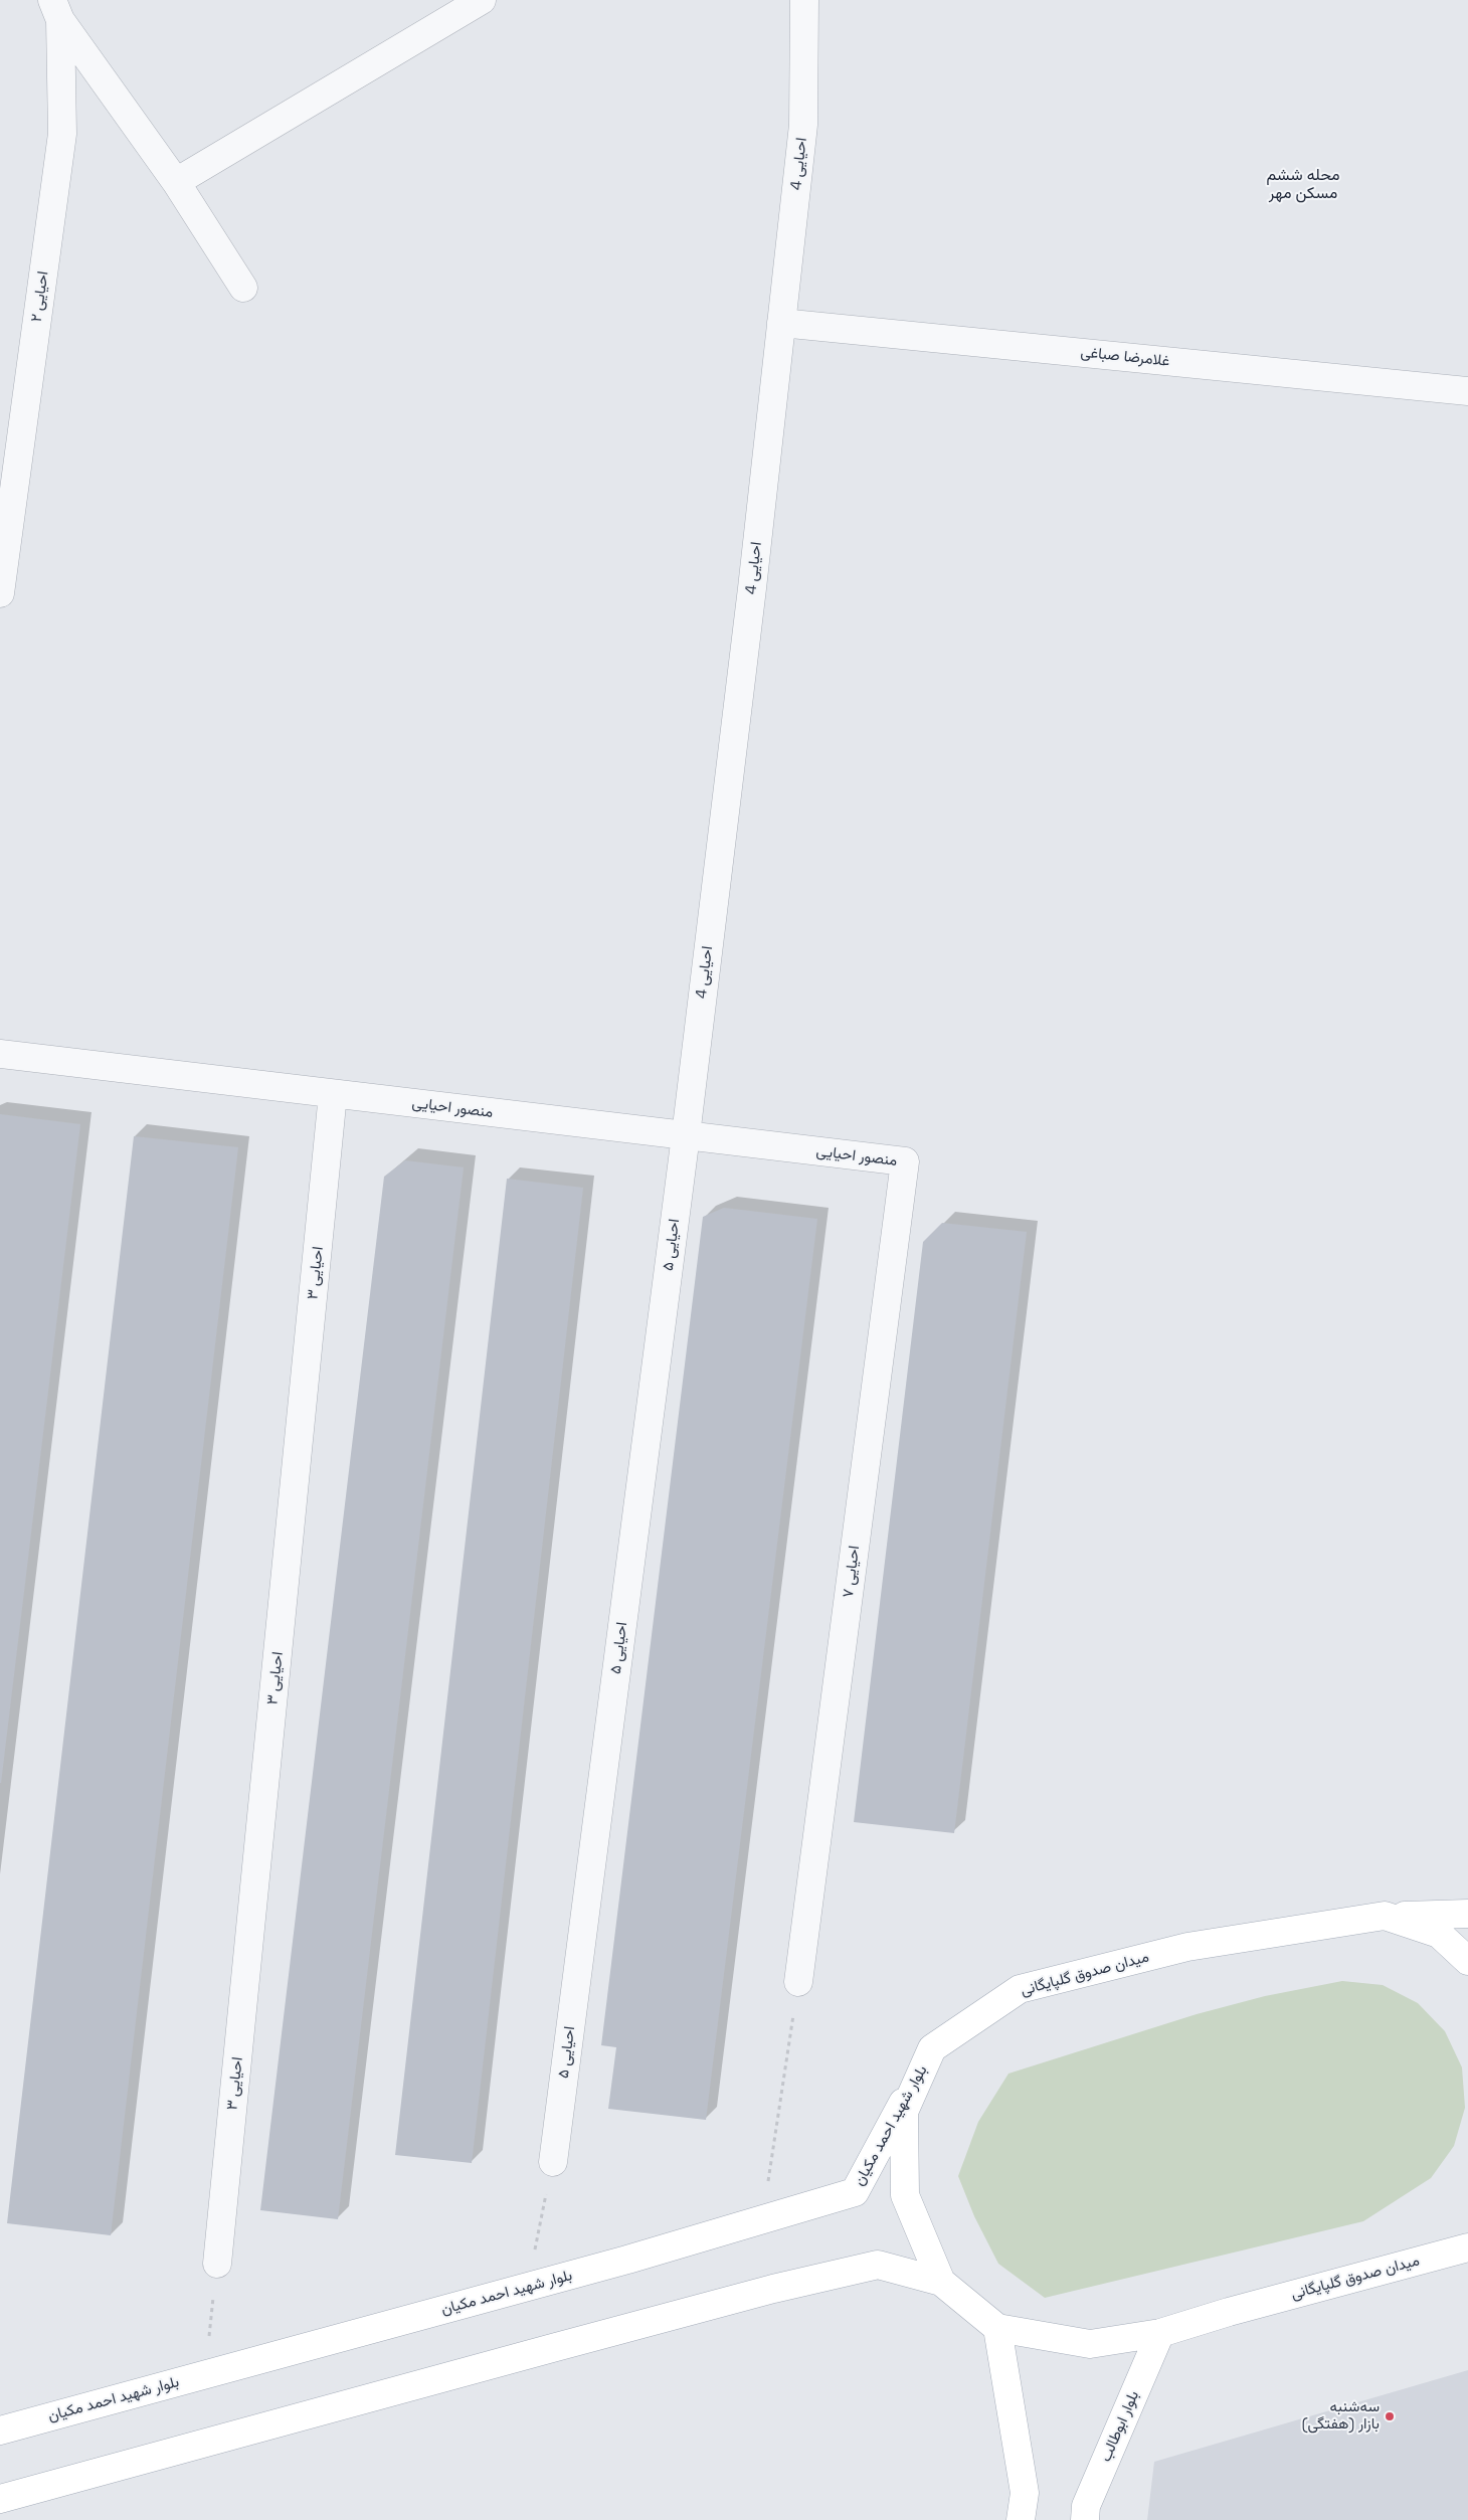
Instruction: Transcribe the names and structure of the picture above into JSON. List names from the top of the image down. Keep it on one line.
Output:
{"streets":{"main road":["میدان صدوق گلپایگانی","بلوار شهید احمد مکیان","بلوار ابوطالب"],"street":["احیایی 4","احیایی ۲","غلامرضا صباغی","منصور احیایی","احیایی ۵","احیایی ۳","احیایی ۷"]},"crossings":[["احیایی 4","غلامرضا صباغی"],["احیایی 4","منصور احیایی"],["احیایی 4","احیایی ۵"],["منصور احیایی","احیایی ۵"],["منصور احیایی","احیایی ۳"],["منصور احیایی","احیایی ۷"],["میدان صدوق گلپایگانی","بلوار شهید احمد مکیان"],["میدان صدوق گلپایگانی","بلوار ابوطالب"]],"districts":["محله ششم مسکن مهر"],"places":["سه‌شنبه بازار (هفتگی)"]}
